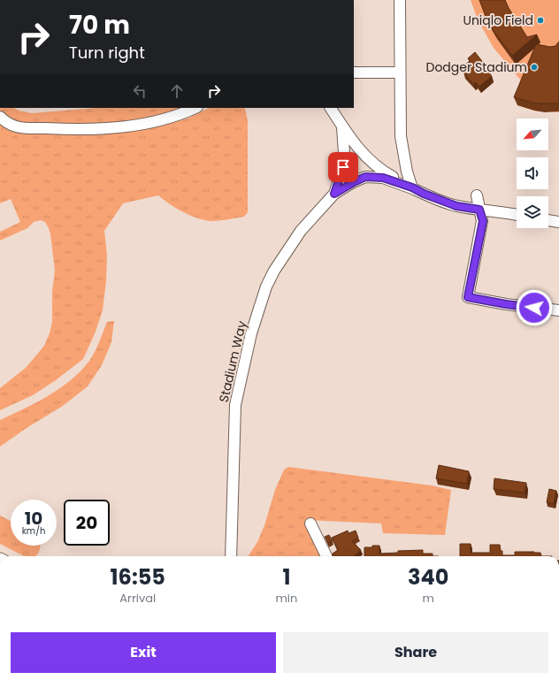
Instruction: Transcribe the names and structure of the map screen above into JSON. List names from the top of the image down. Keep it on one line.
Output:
{"streets":{"street":["Stadium Way"]},"places":["Uniqlo Field","Dodger Stadium"],"north":"bottom left","page":{"turn":["70 m","Turn right"],"speed":"10 km/h","limit":"20","eta":["16:55","Arrival","1","min","340","m"],"buttons":["Exit","Share"]}}
